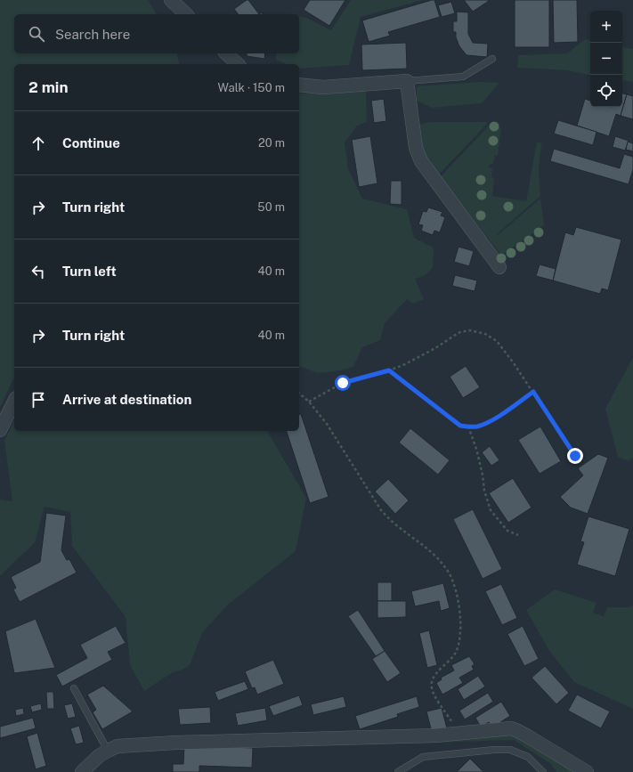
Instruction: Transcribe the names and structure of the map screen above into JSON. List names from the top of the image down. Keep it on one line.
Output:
{"page":{"map_buttons":["+","−"],"search":"Search here","heading":["2 min","Walk · 150 m"],"list":[["Continue","20 m"],["Turn right","50 m"],["Turn left","40 m"],["Turn right","40 m"],"Arrive at destination"]}}
